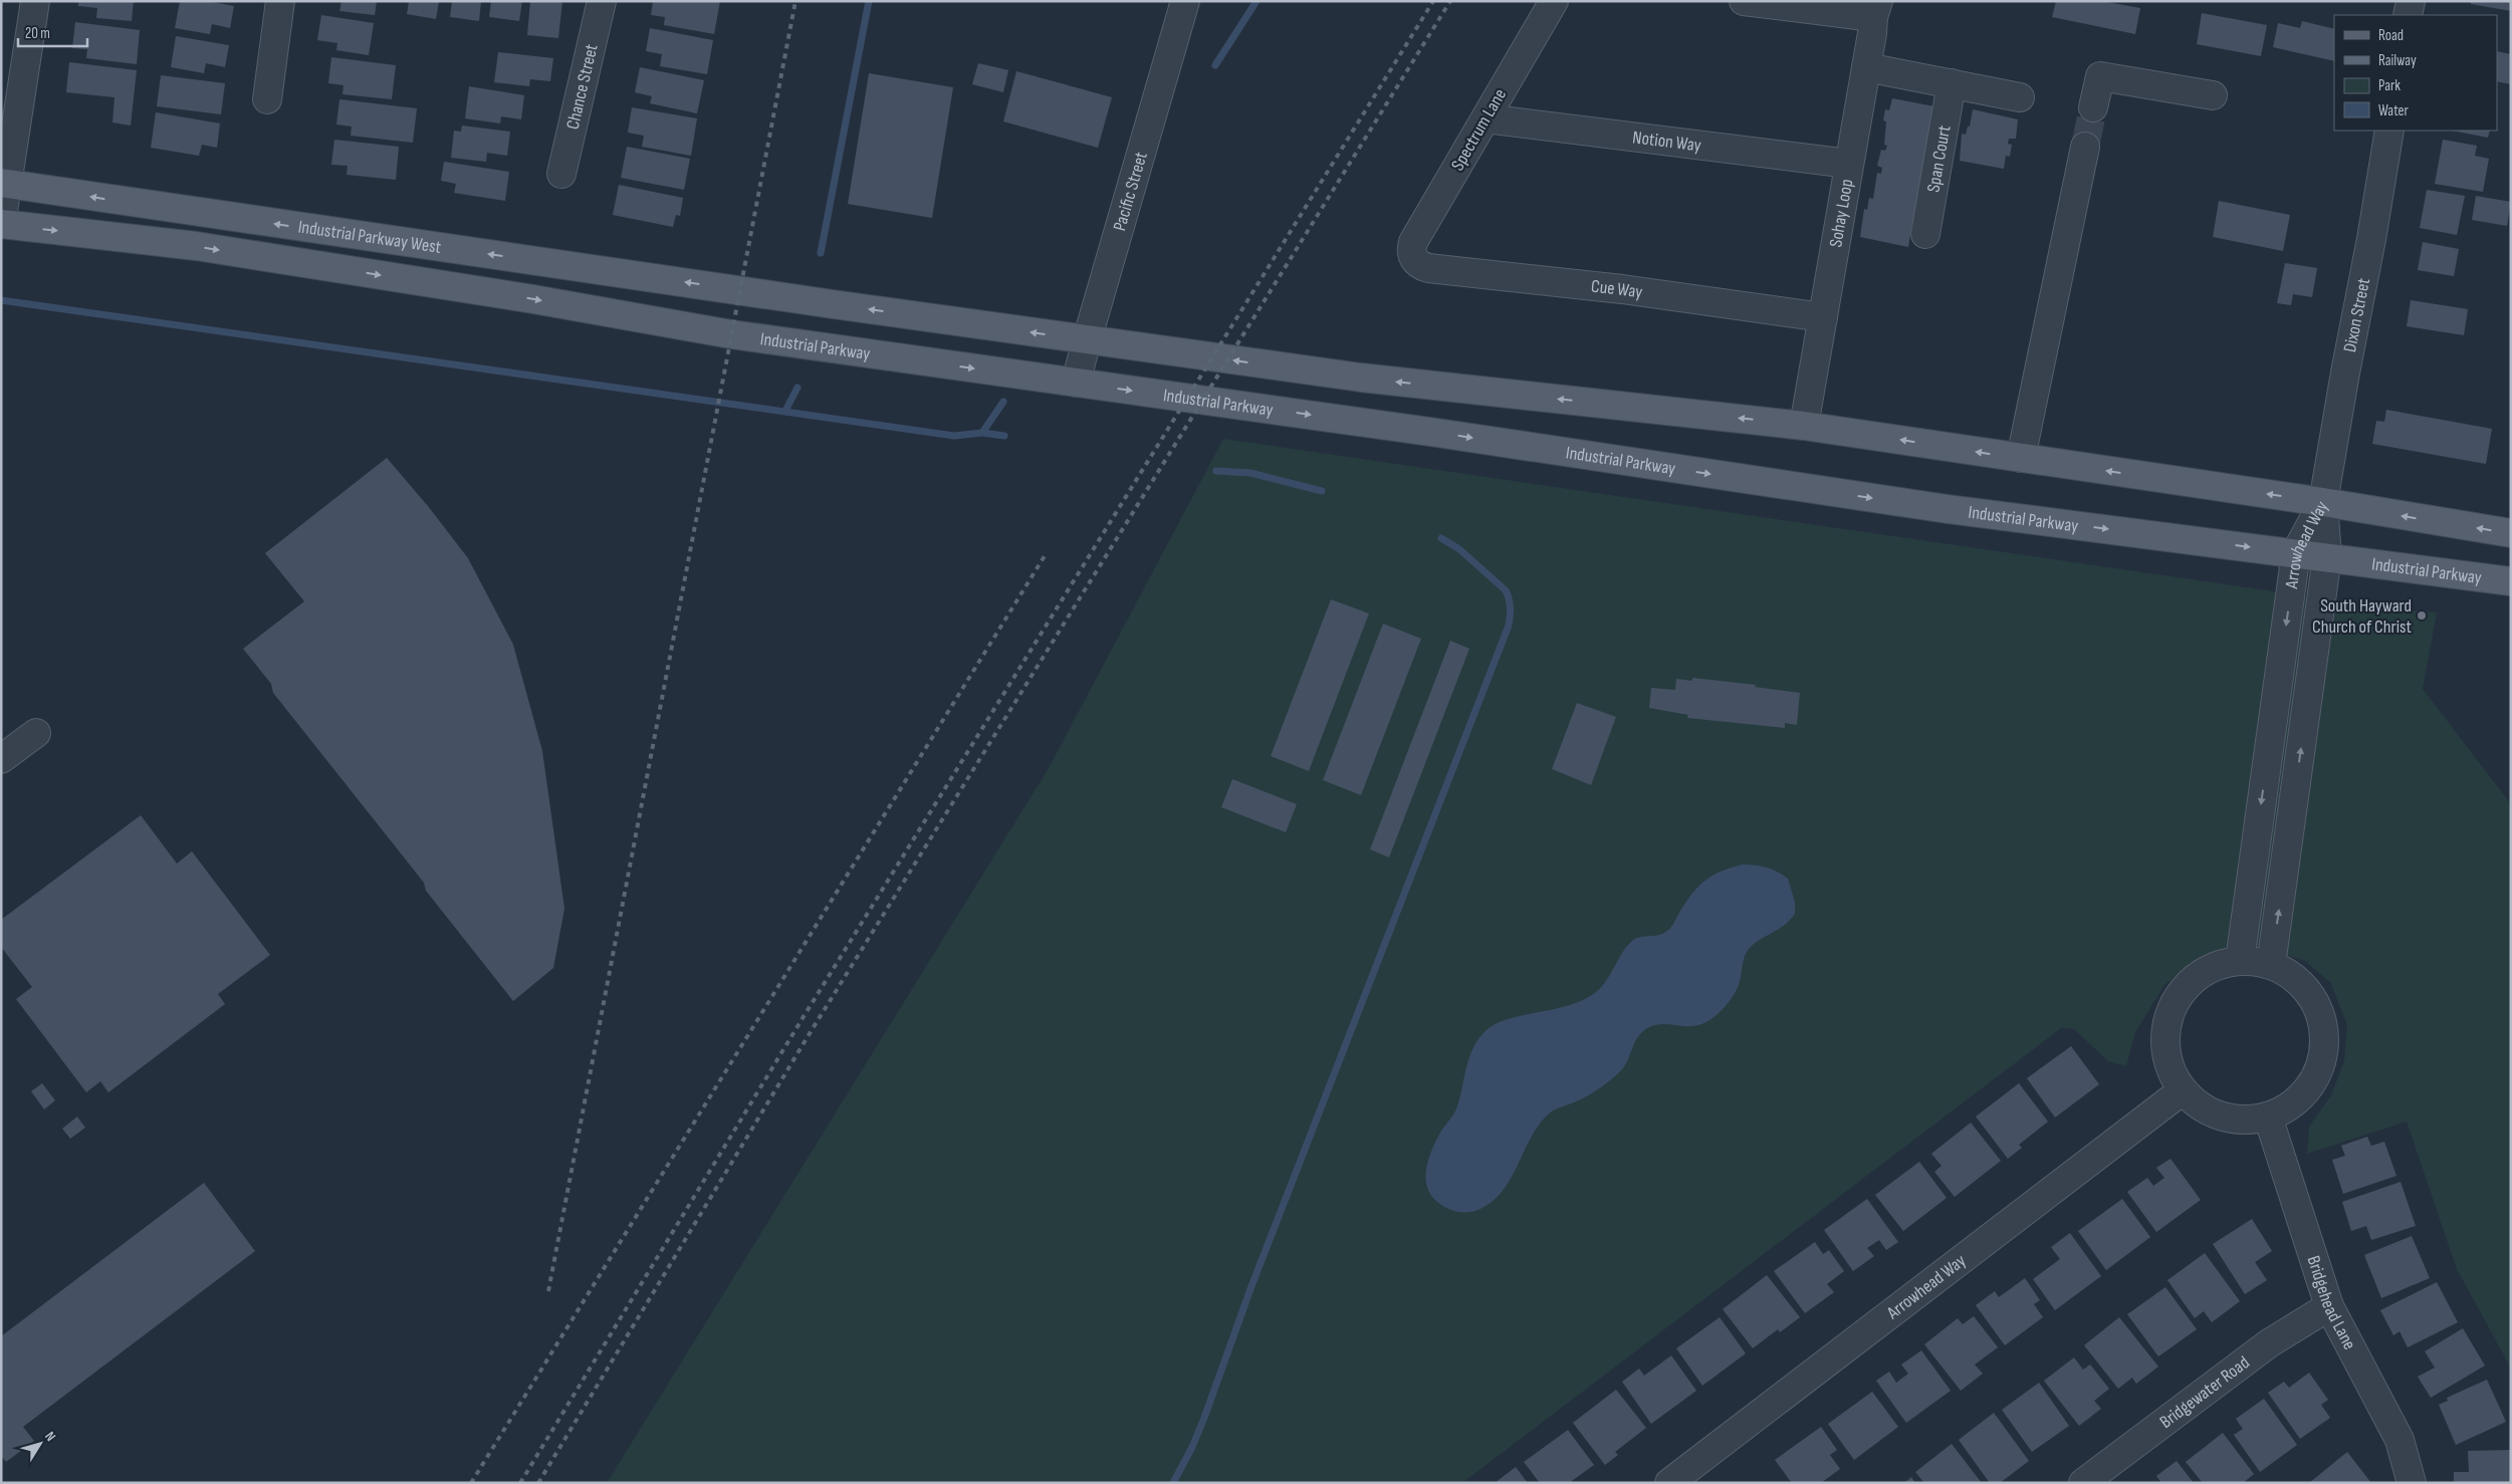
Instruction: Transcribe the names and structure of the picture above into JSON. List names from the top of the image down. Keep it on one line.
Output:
{"streets":{"main road":["Industrial Parkway West","Industrial Parkway"],"street":["Chance Street","Spectrum Lane","Notion Way","Span Court","Pacific Street","Sohay Loop","Cue Way","Dixon Street","Arrowhead Way","Bridgehead Lane","Bridgewater Road"]},"crossings":[["Spectrum Lane","Notion Way"],["Spectrum Lane","Cue Way"],["Notion Way","Sohay Loop"],["Pacific Street","Industrial Parkway West"],["Pacific Street","Industrial Parkway"],["Sohay Loop","Cue Way"],["Industrial Parkway West","Industrial Parkway"],["Dixon Street","Arrowhead Way"],["Industrial Parkway","Arrowhead Way"],["Arrowhead Way","Bridgehead Lane"],["Bridgehead Lane","Bridgewater Road"]],"places":["South Hayward Church of Christ"],"legend":["Road","Railway","Park","Water"],"scale_bar":"20 m","north":"top right"}
